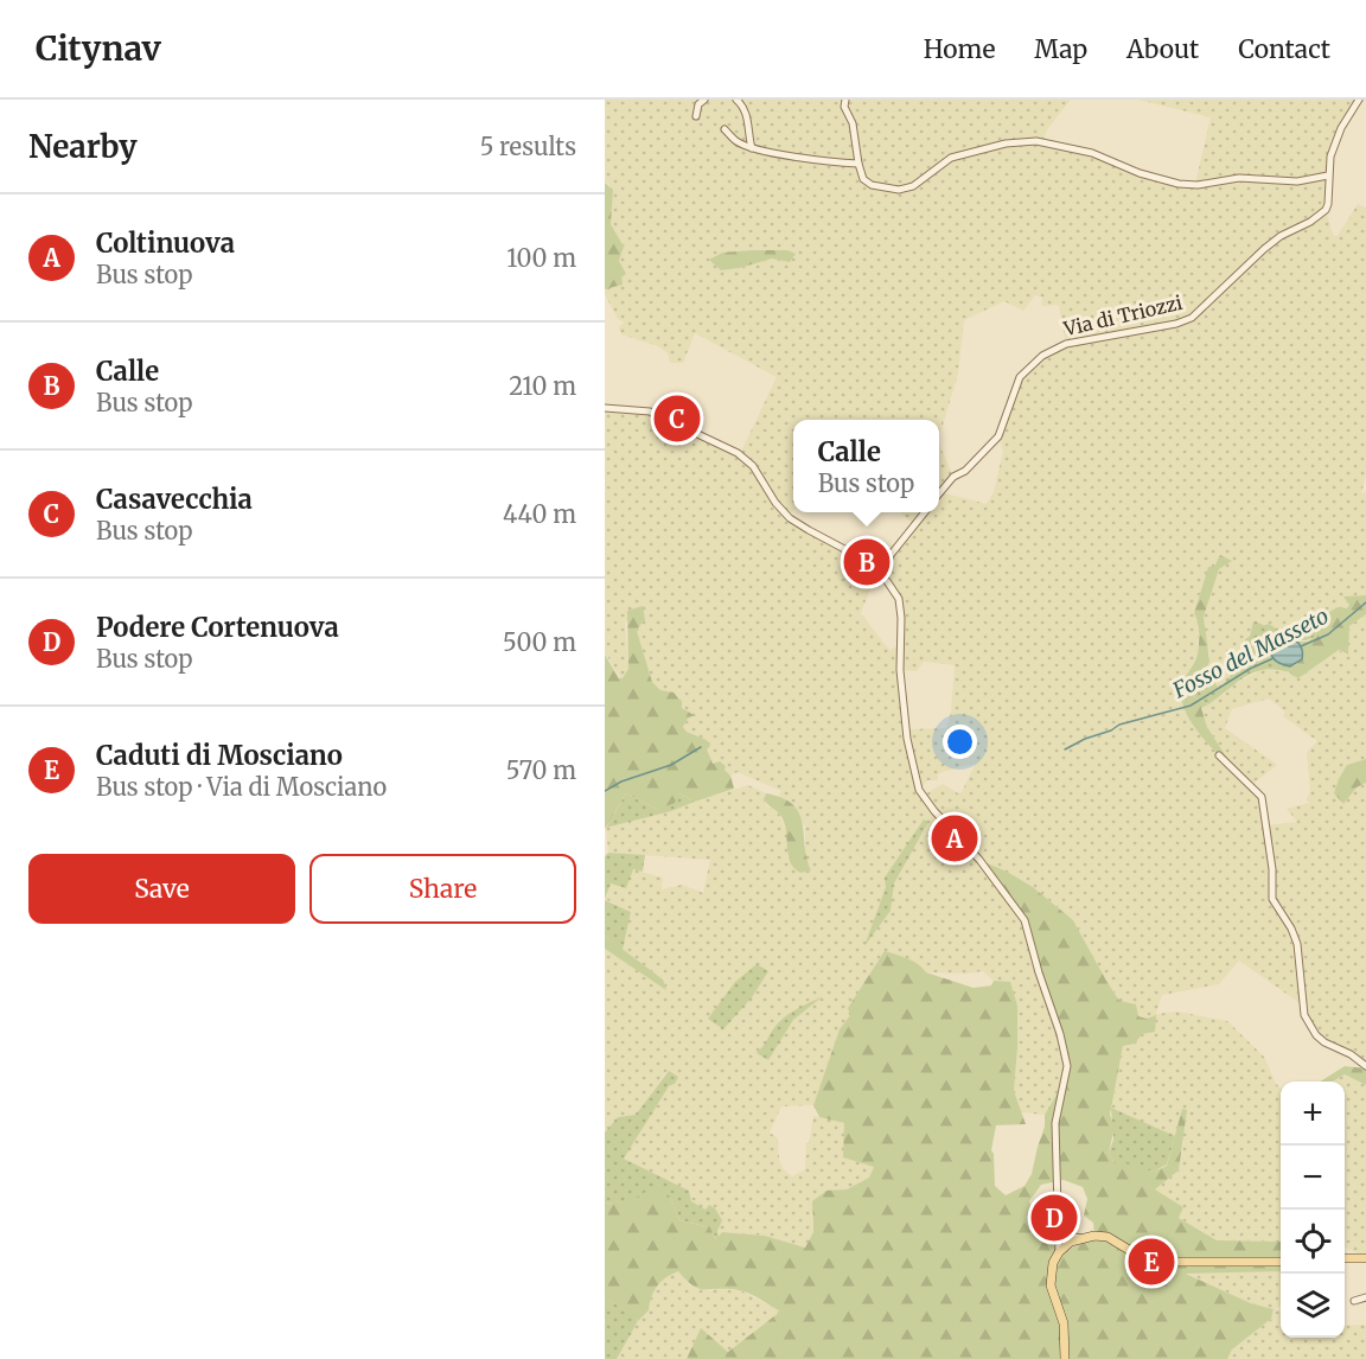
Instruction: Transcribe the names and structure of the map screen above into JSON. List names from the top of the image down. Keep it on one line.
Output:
{"streets":{"street":["Via di Triozzi"]},"water":["Fosso del Masseto"],"page":{"header":"Citynav","nav":["Home","Map","About","Contact"],"heading":["Nearby","5 results"],"list":[{"mark":"A","name":"Coltinuova","note":"Bus stop","value":"100 m"},{"mark":"B","name":"Calle","note":"Bus stop","value":"210 m"},{"mark":"C","name":"Casavecchia","note":"Bus stop","value":"440 m"},{"mark":"D","name":"Podere Cortenuova","note":"Bus stop","value":"500 m"},{"mark":"E","name":"Caduti di Mosciano","note":"Bus stop · Via di Mosciano","value":"570 m"}],"pins":["C","B","A","D","E"],"popup":["Calle","Bus stop"],"buttons":["Save","Share"],"map_buttons":["+","−"]}}
